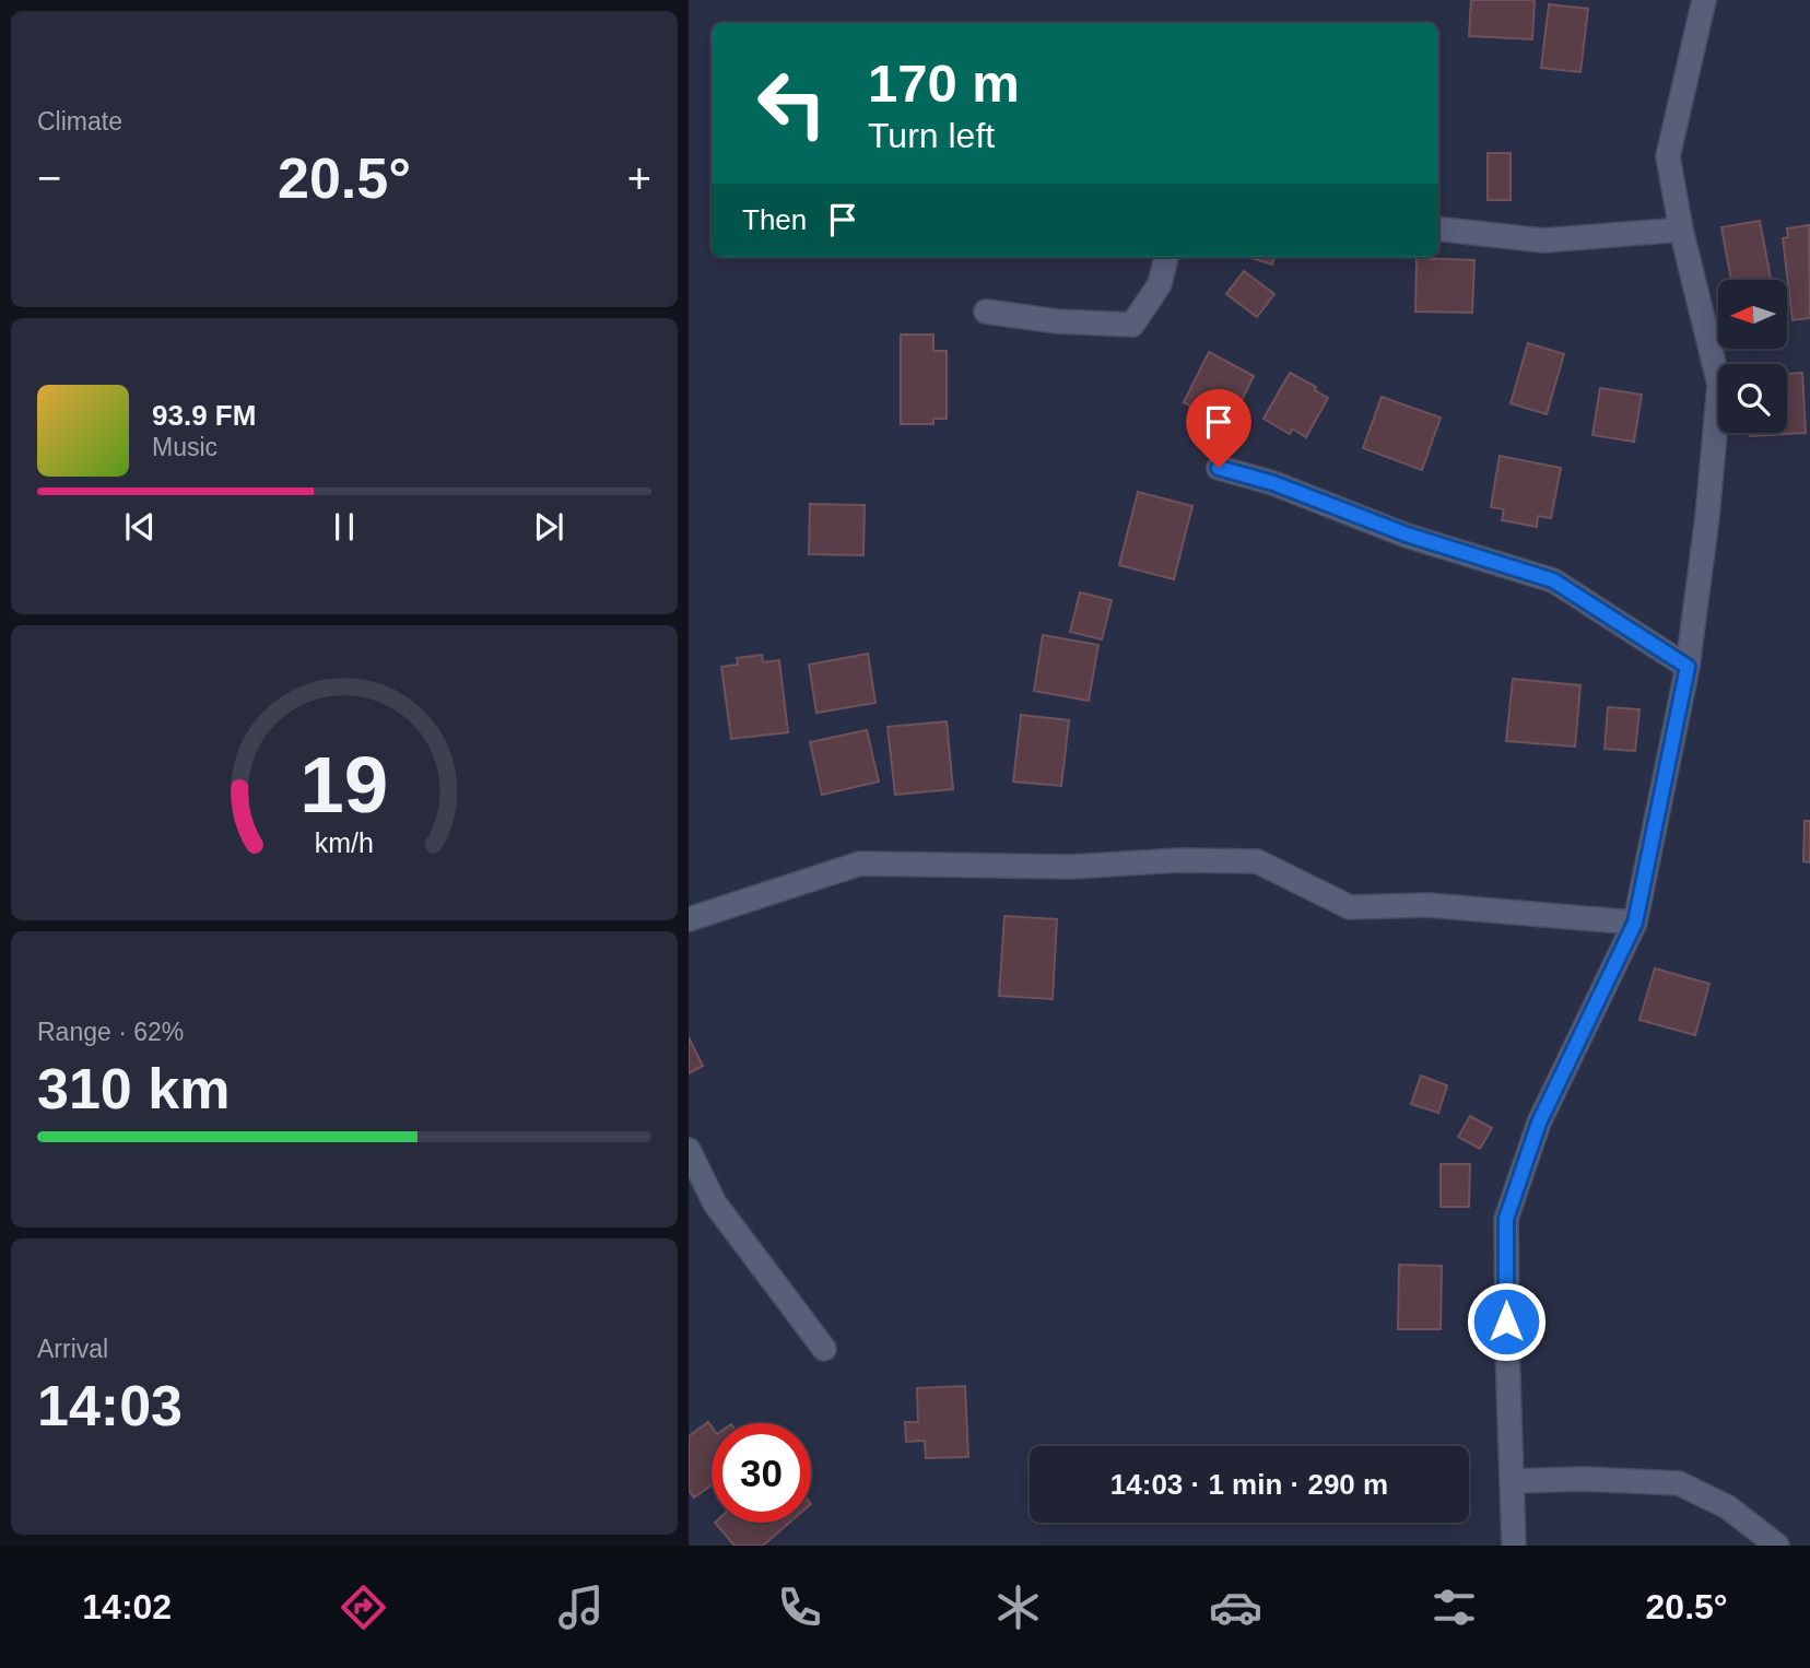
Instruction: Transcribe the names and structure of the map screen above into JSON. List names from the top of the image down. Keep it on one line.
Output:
{"north":"left","page":{"tile":["Climate",["Range · 62%","310 km"],["Arrival","14:03"]],"turn":["170 m","Turn left"],"heat":["−","20.5°","+"],"then":"Then","song":["93.9 FM","Music"],"limit":"30","trip":"14:03 · 1 min · 290 m","tabs":["14:02","20.5°"],"gauge":["19","km/h"]}}
